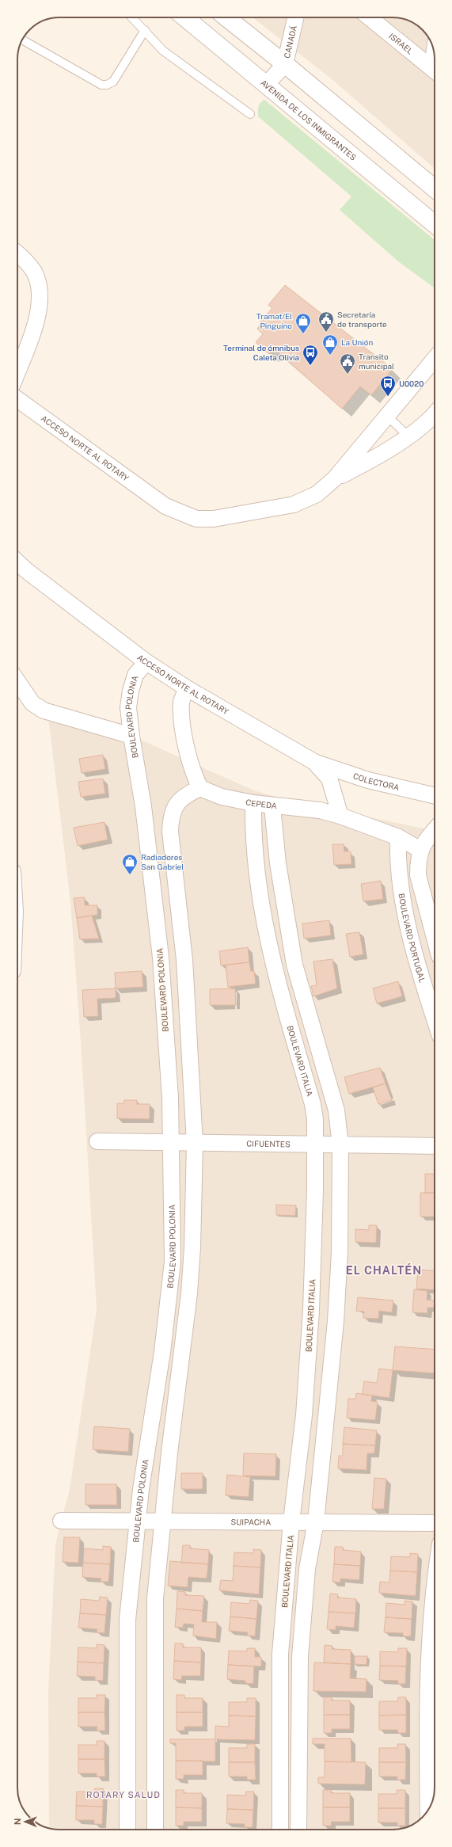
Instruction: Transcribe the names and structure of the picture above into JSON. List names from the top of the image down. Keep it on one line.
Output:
{"streets":{"street":["CANADÁ","ISRAEL","AVENIDA DE LOS INMIGRANTES","ACCESO NORTE AL ROTARY","BOULEVARD POLONIA","COLECTORA","CEPEDA","BOULEVARD PORTUGAL","BOULEVARD ITALIA","CIFUENTES","SUIPACHA"]},"crossings":[["CANADÁ","AVENIDA DE LOS INMIGRANTES"],["ACCESO NORTE AL ROTARY","BOULEVARD POLONIA"],["ACCESO NORTE AL ROTARY","COLECTORA"],["ACCESO NORTE AL ROTARY","CEPEDA"],["BOULEVARD POLONIA","CIFUENTES"],["BOULEVARD POLONIA","SUIPACHA"],["CEPEDA","BOULEVARD PORTUGAL"],["CEPEDA","BOULEVARD ITALIA"],["BOULEVARD ITALIA","CIFUENTES"],["BOULEVARD ITALIA","SUIPACHA"]],"districts":["EL CHALTÉN","ROTARY SALUD"],"places":{"public building":["Secretaría de transporte","Transito municipal"],"shop":["Tramat/El Pinguino","La Unión","Radiadores San Gabriel"],"bus stop":["Terminal de ómnibus Caleta Olivia","U0020"]},"north":"left"}
